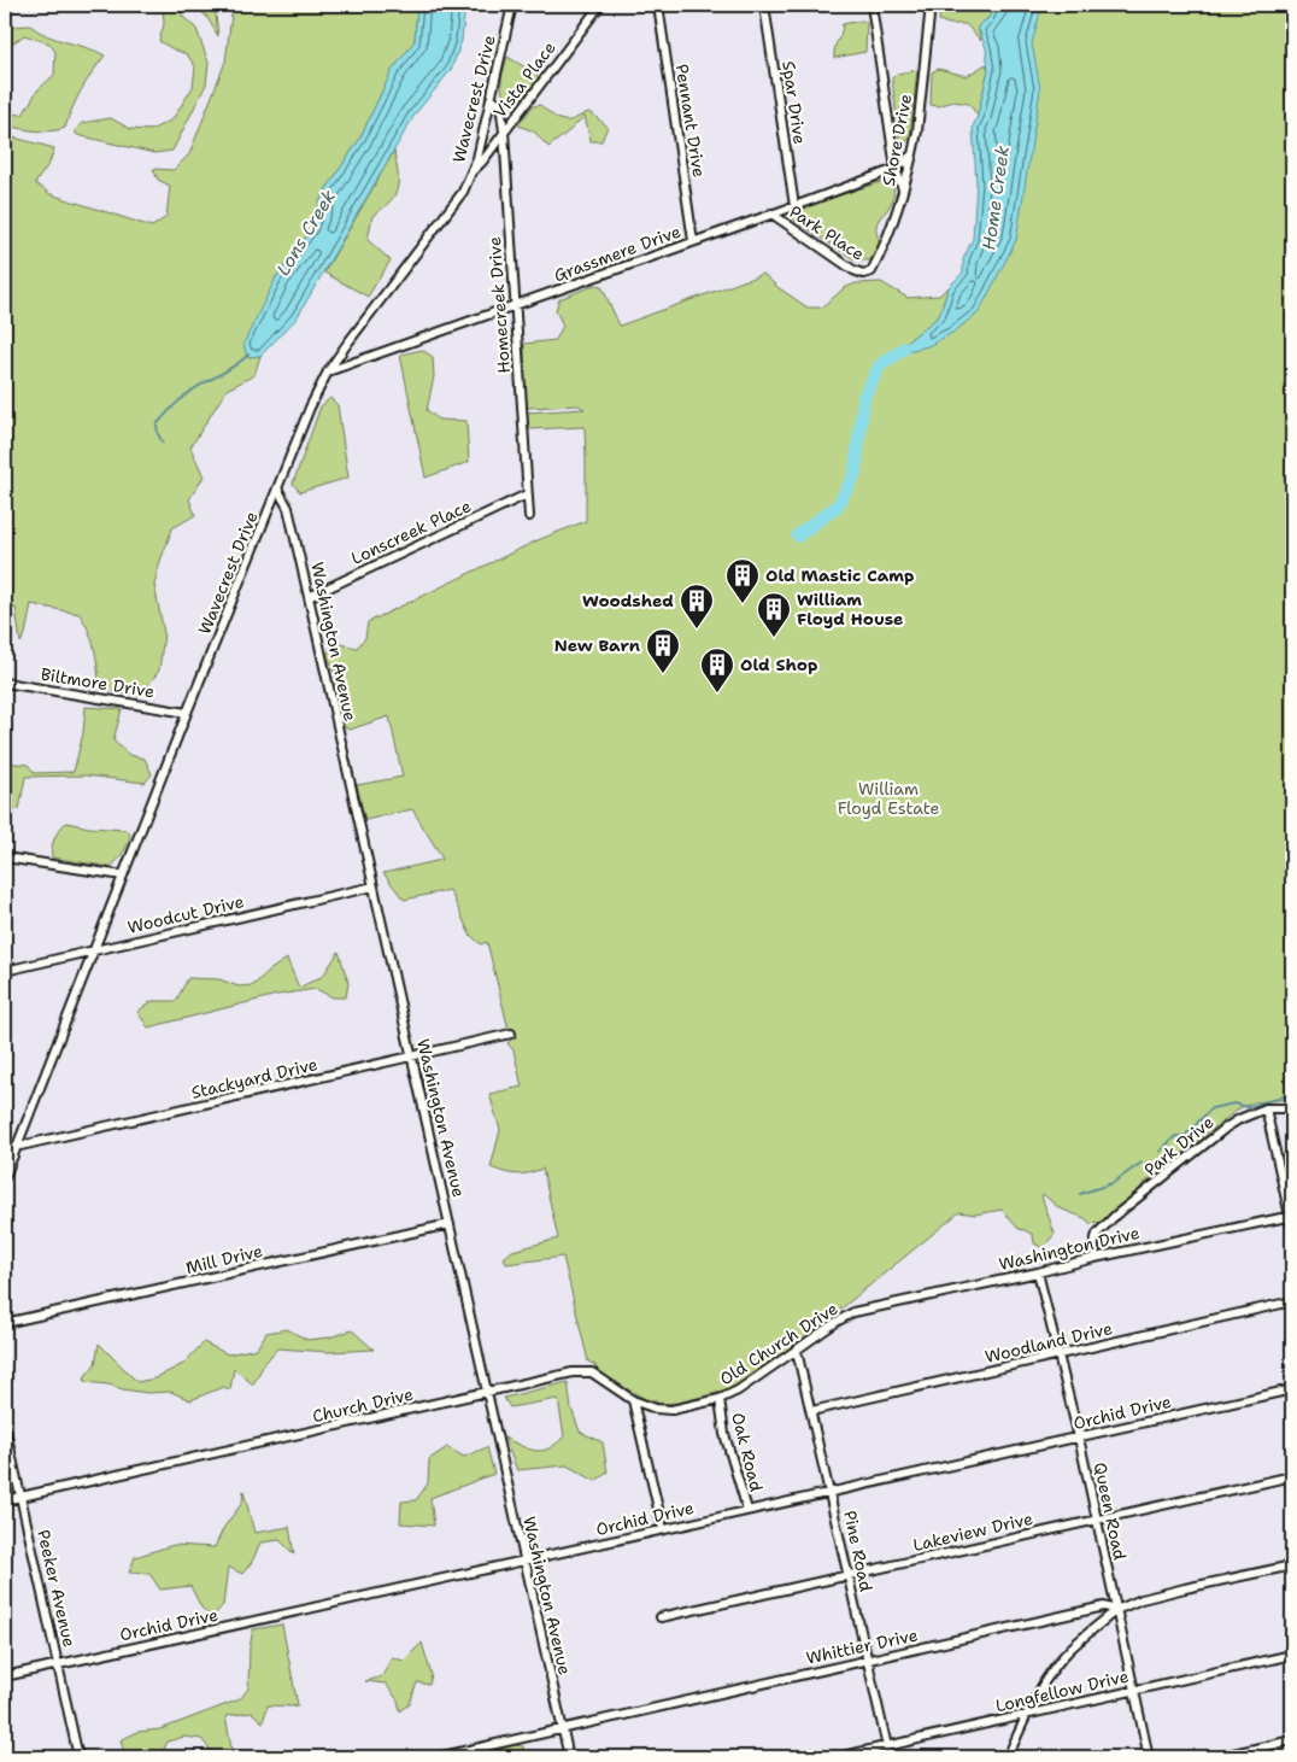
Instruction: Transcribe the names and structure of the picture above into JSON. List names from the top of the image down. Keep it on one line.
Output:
{"streets":{"street":["Vista Place","Wavecrest Drive","Spar Drive","Pennant Drive","Shore Drive","Park Place","Grassmere Drive","Homecreek Drive","Lonscreek Place","Washington Avenue","Biltmore Drive","Woodcut Drive","Stackyard Drive","Park Drive","Washington Drive","Mill Drive","Woodland Drive","Old Church Drive","Church Drive","Orchid Drive","Oak Road","Queen Road","Lakeview Drive","Pine Road","Peeker Avenue","Whittier Drive","Longfellow Drive"]},"crossings":[["Vista Place","Wavecrest Drive"],["Vista Place","Homecreek Drive"],["Wavecrest Drive","Grassmere Drive"],["Wavecrest Drive","Homecreek Drive"],["Wavecrest Drive","Washington Avenue"],["Wavecrest Drive","Biltmore Drive"],["Wavecrest Drive","Woodcut Drive"],["Wavecrest Drive","Stackyard Drive"],["Spar Drive","Grassmere Drive"],["Pennant Drive","Grassmere Drive"],["Shore Drive","Park Place"],["Shore Drive","Grassmere Drive"],["Park Place","Grassmere Drive"],["Grassmere Drive","Homecreek Drive"],["Homecreek Drive","Lonscreek Place"],["Lonscreek Place","Washington Avenue"],["Washington Avenue","Woodcut Drive"],["Washington Avenue","Stackyard Drive"],["Washington Avenue","Mill Drive"],["Washington Avenue","Church Drive"],["Washington Avenue","Orchid Drive"],["Washington Avenue","Whittier Drive"],["Park Drive","Washington Drive"],["Washington Drive","Old Church Drive"],["Washington Drive","Queen Road"],["Woodland Drive","Queen Road"],["Woodland Drive","Pine Road"],["Old Church Drive","Church Drive"],["Old Church Drive","Oak Road"],["Old Church Drive","Pine Road"],["Church Drive","Oak Road"],["Church Drive","Peeker Avenue"],["Orchid Drive","Oak Road"],["Orchid Drive","Queen Road"],["Orchid Drive","Pine Road"],["Orchid Drive","Peeker Avenue"],["Queen Road","Lakeview Drive"],["Queen Road","Whittier Drive"],["Queen Road","Longfellow Drive"],["Lakeview Drive","Pine Road"],["Pine Road","Whittier Drive"],["Pine Road","Longfellow Drive"]],"water":["Home Creek","Lons Creek"],"parks":["William Floyd Estate"],"places":{"building":["Old Mastic Camp","Woodshed","William Floyd House","New Barn","Old Shop"]}}
